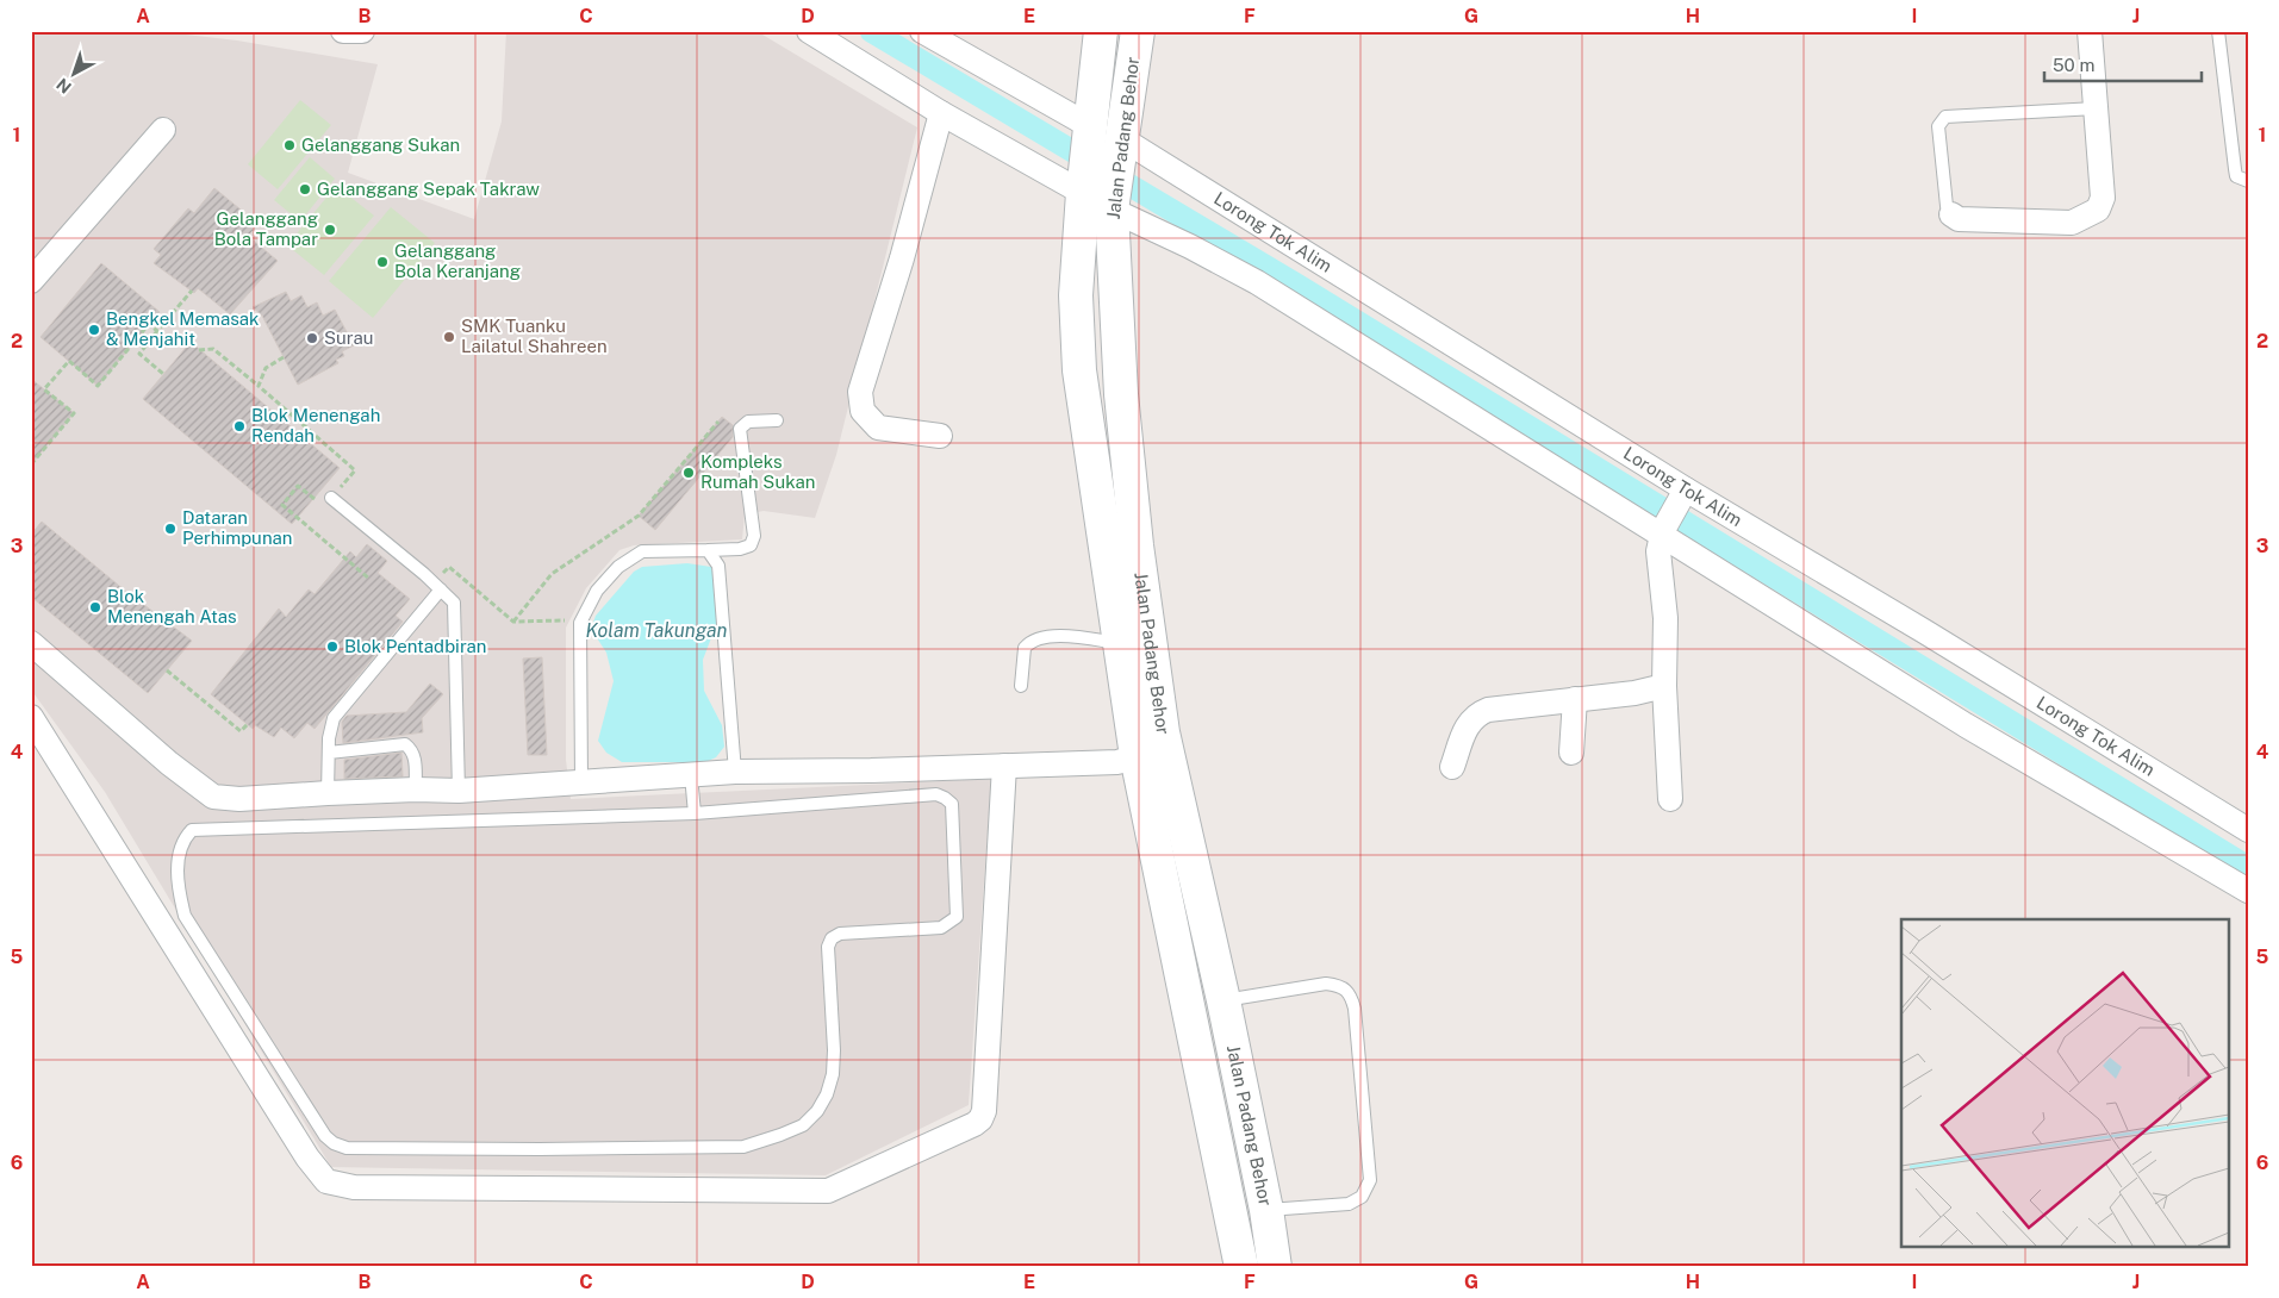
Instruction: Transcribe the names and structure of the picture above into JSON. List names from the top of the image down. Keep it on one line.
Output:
{"streets":{"main road":["Jalan Padang Behor"],"street":["Lorong Tok Alim"]},"crossings":[["Jalan Padang Behor","Lorong Tok Alim"]],"water":["Kolam Takungan"],"places":["Gelanggang Sukan","Gelanggang Sepak Takraw","Gelanggang Bola Tampar","Gelanggang Bola Keranjang","Bengkel Memasak & Menjahit","SMK Tuanku Lailatul Shahreen","Surau","Blok Menengah Rendah","Kompleks Rumah Sukan","Dataran Perhimpunan","Blok Menengah Atas","Blok Pentadbiran"],"scale_bar":"50 m","north":"bottom left","grid":{"columns":["A","B","C","D","E","F","G","H","I","J"],"rows":["1","2","3","4","5","6"]}}
